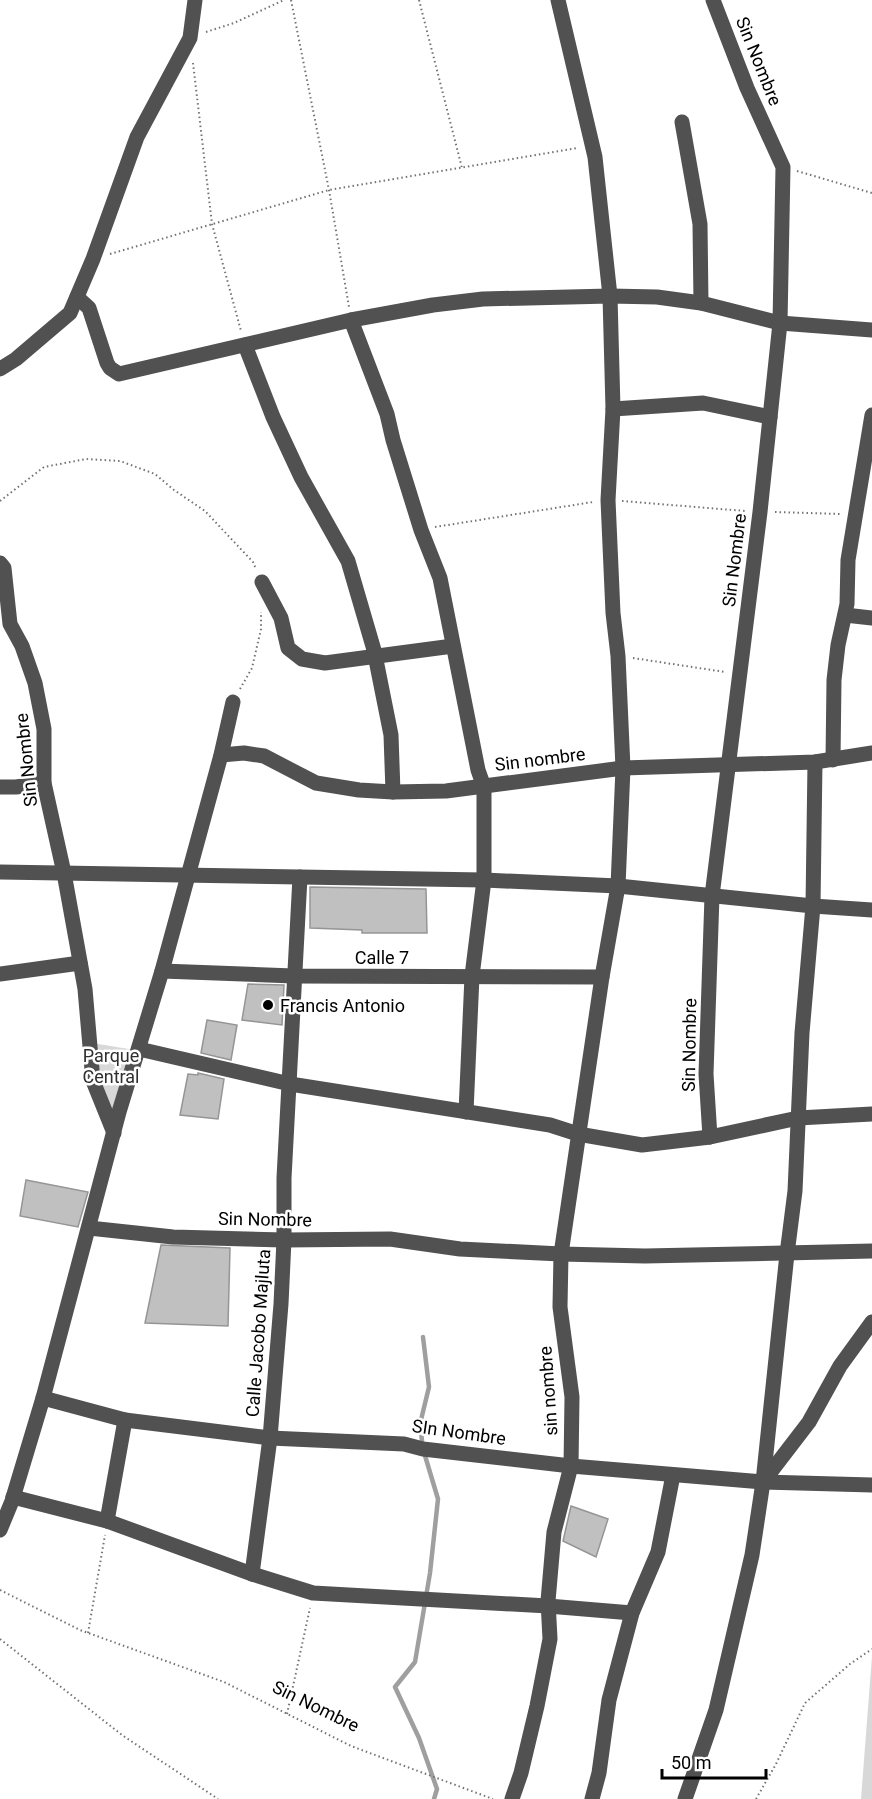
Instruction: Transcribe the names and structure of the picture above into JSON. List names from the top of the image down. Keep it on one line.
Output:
{"streets":{"street":["Sin Nombre","Sin nombre","Calle 7","Calle Jacobo Majluta","sin nombre","SIn Nombre"]},"crossings":[["Sin Nombre","Sin nombre"],["Sin Nombre","Calle Jacobo Majluta"],["Sin Nombre","sin nombre"],["Sin nombre","sin nombre"],["Calle 7","Calle Jacobo Majluta"],["Calle 7","sin nombre"],["Calle Jacobo Majluta","SIn Nombre"],["sin nombre","SIn Nombre"]],"parks":["Parque Central"],"places":["Francis Antonio"],"scale_bar":"50 m"}
